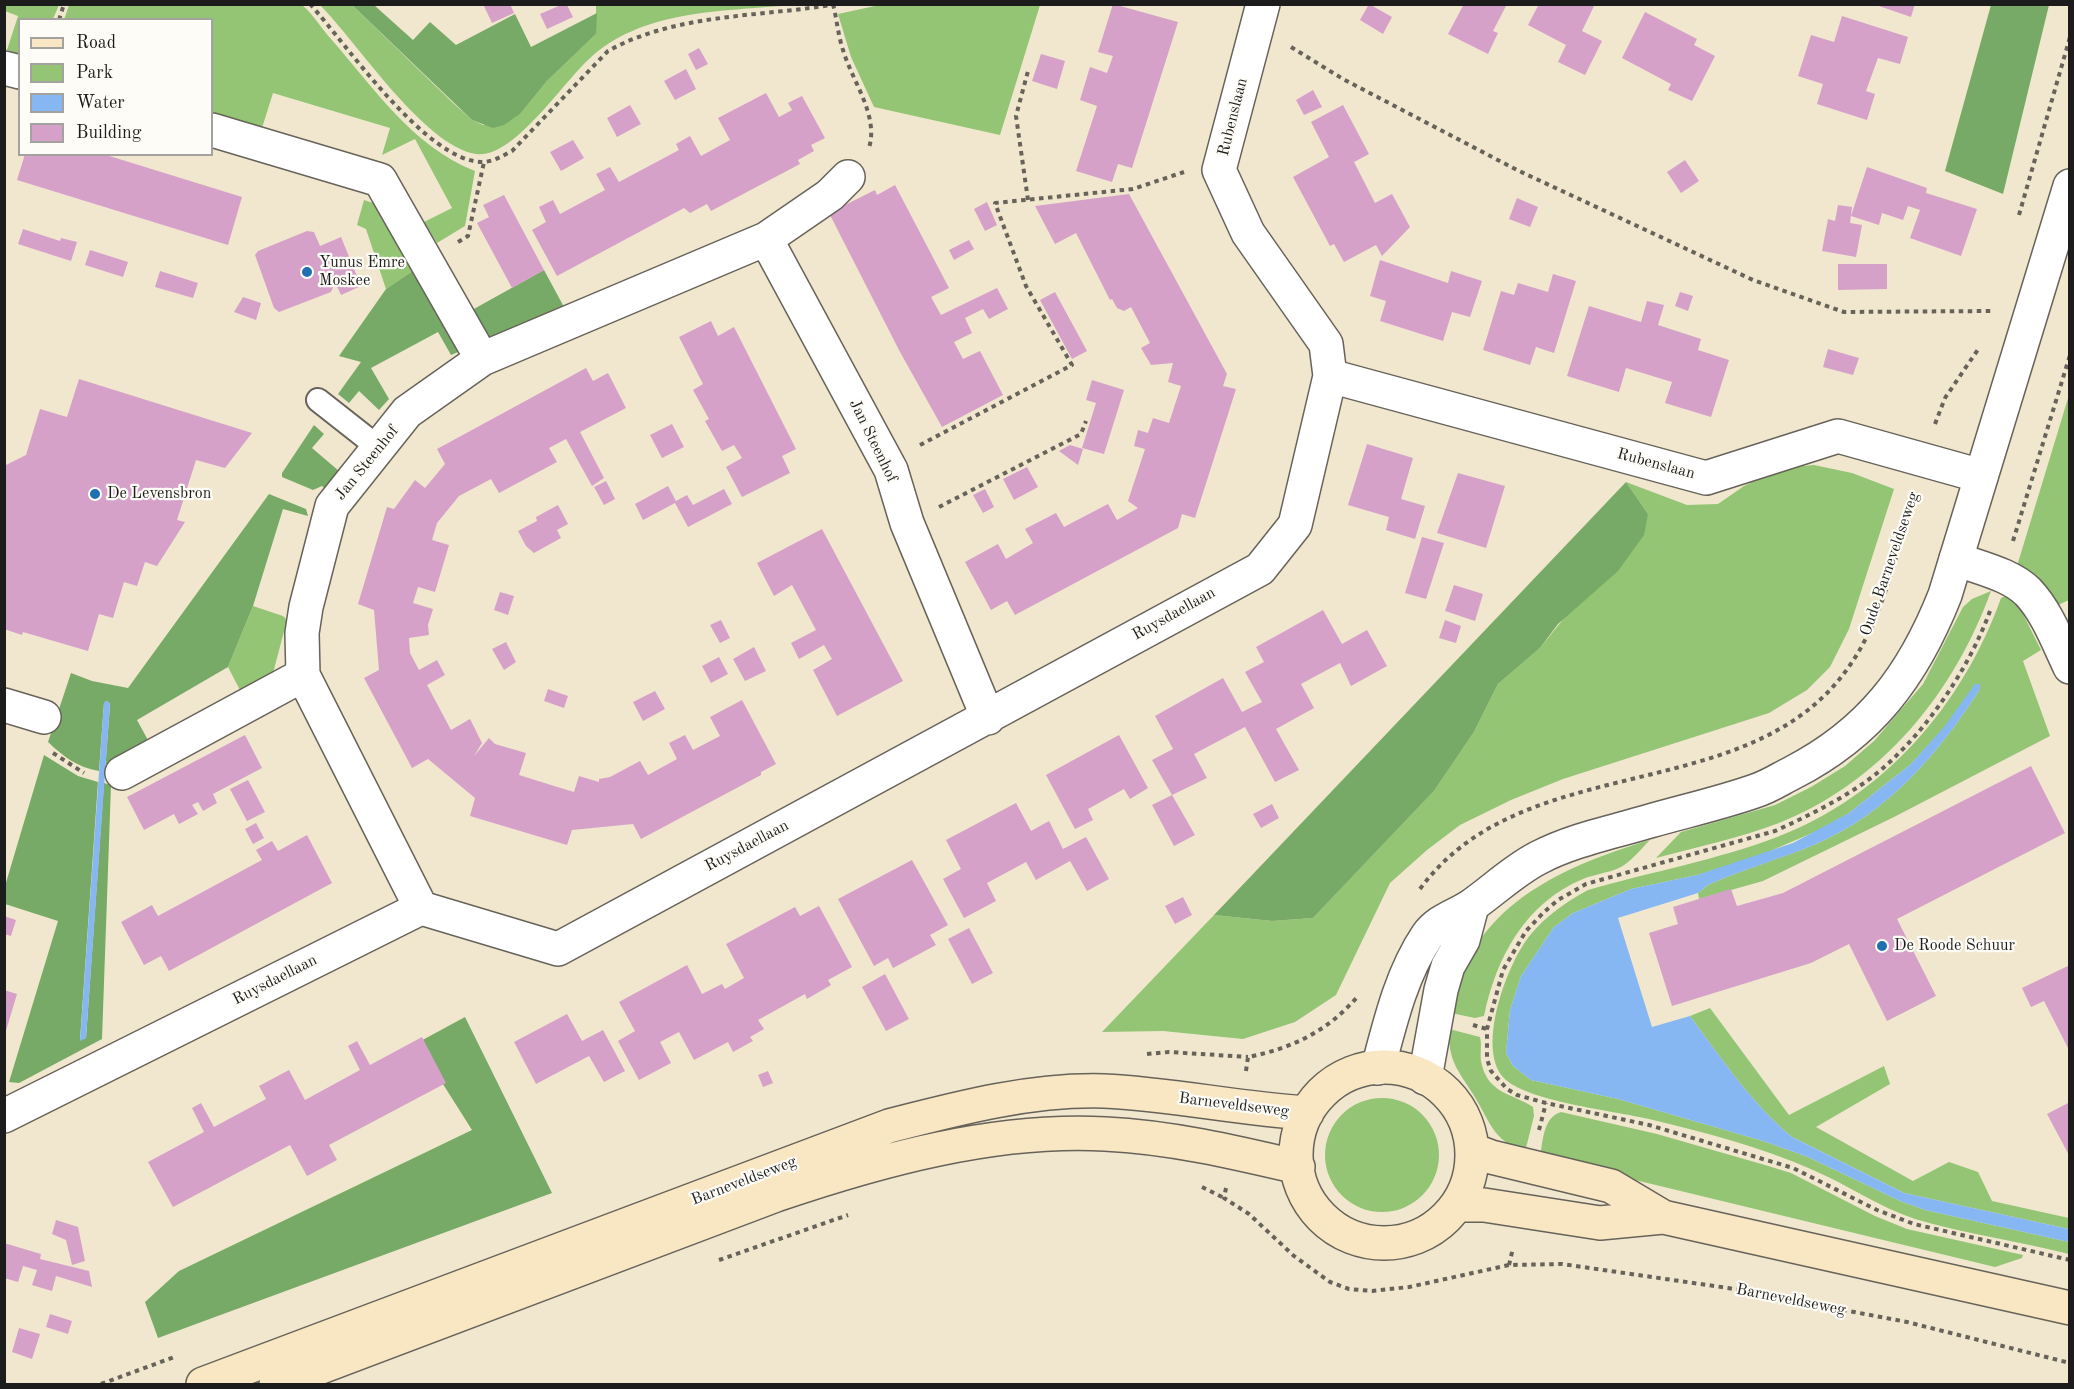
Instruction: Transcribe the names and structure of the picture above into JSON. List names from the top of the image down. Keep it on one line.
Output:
{"streets":{"main road":["Barneveldseweg"],"street":["Rubenslaan","Jan Steenhof","Ruysdaellaan"],"path":["Oude Barneveldseweg"]},"crossings":[["Rubenslaan","Oude Barneveldseweg"],["Rubenslaan","Ruysdaellaan"],["Jan Steenhof","Ruysdaellaan"]],"places":["Yunus Emre Moskee","De Levensbron","De Roode Schuur"],"legend":["Road","Park","Water","Building"]}
